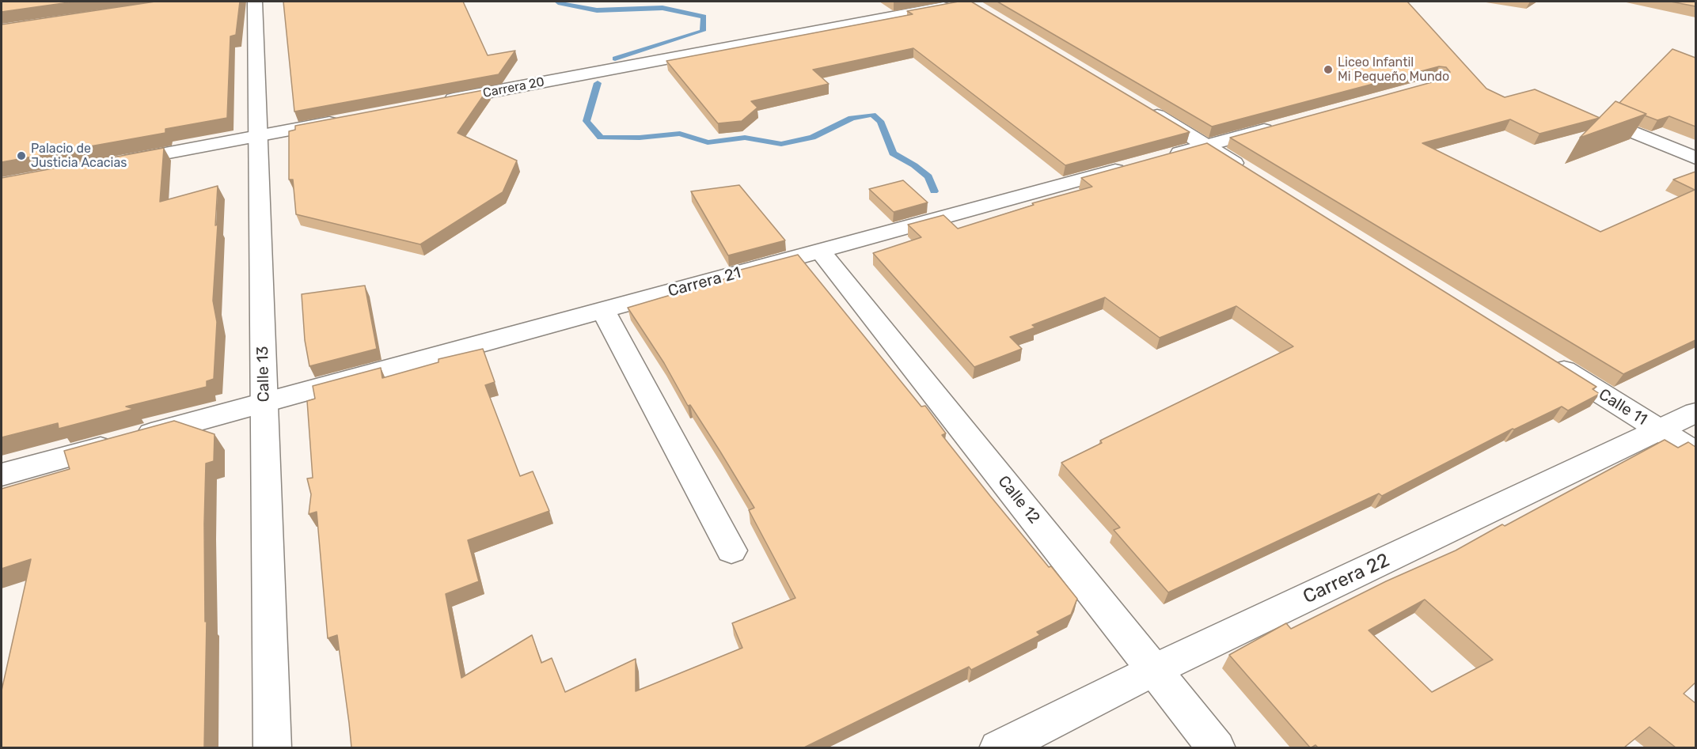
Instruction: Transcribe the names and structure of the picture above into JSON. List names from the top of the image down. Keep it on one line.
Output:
{"streets":{"street":["Carrera 20","Carrera 21","Calle 13","Calle 11","Calle 12","Carrera 22"]},"crossings":[["Carrera 21","Calle 13"],["Carrera 21","Calle 12"],["Calle 11","Carrera 22"],["Calle 12","Carrera 22"]],"places":["Liceo Infantil Mi Pequeño Mundo","Palacio de Justicia Acacias"]}
